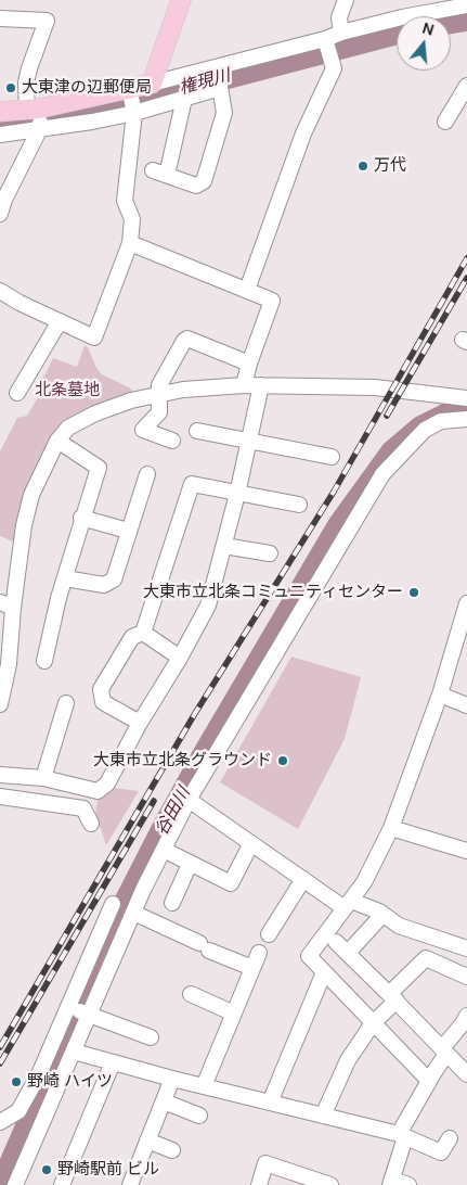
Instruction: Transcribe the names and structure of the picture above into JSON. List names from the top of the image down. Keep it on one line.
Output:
{"water":["権現川","谷田川"],"parks":["北条墓地"],"places":["大東津の辺郵便局","万代","大東市立北条コミュニティセンター","大東市立北条グラウンド","野崎 ハイツ","野崎駅前 ビル"],"north":"top"}
